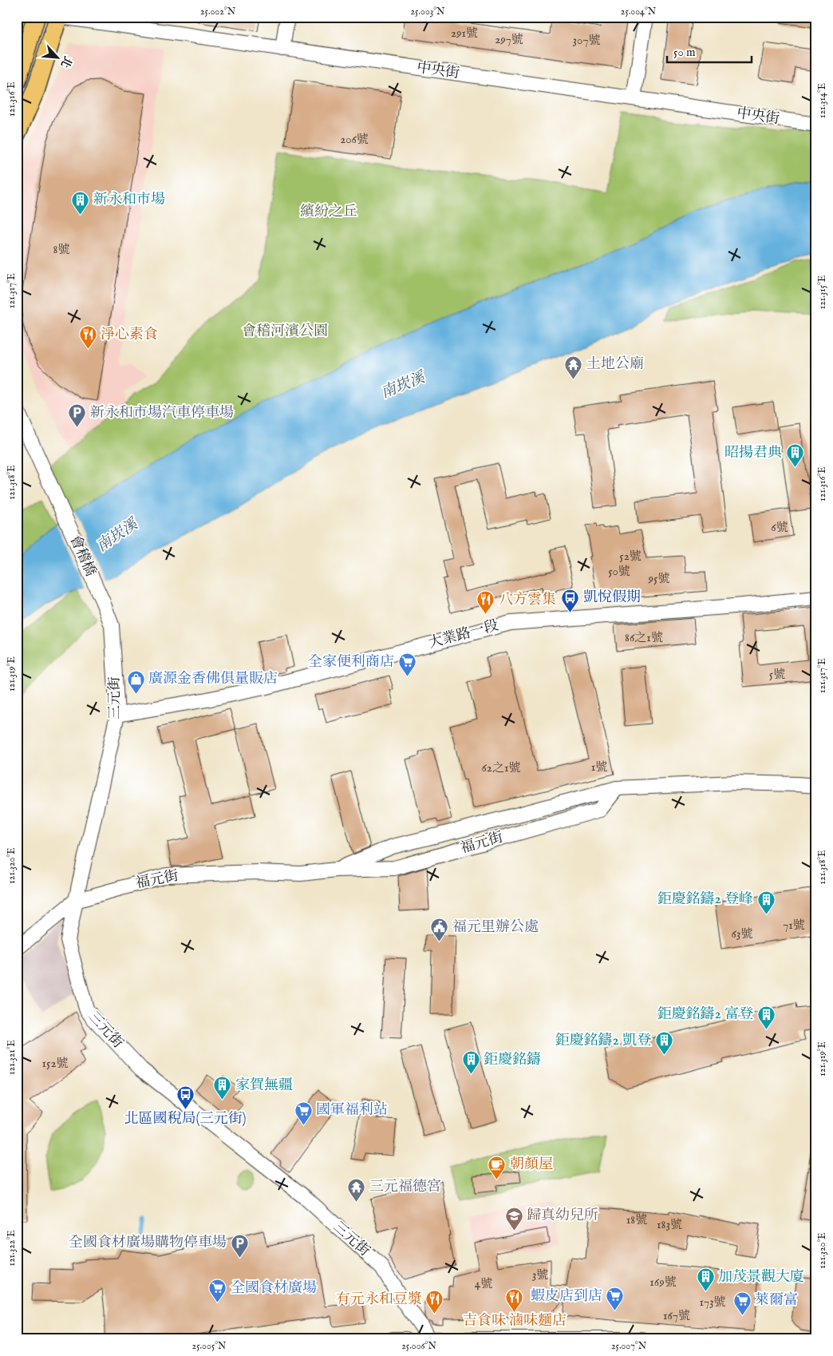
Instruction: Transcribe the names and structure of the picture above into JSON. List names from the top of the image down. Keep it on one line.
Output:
{"streets":{"street":["中央街","會稽橋","大業路一段","三元街","福元街"]},"crossings":[["會稽橋","三元街"],["大業路一段","三元街"],["三元街","福元街"]],"water":["南崁溪"],"parks":["繽紛之丘","會稽河濱公園"],"places":{"building":["新永和市場","昭揚君典","鉅慶銘鑄2 登峰","鉅慶銘鑄2 富登","鉅慶銘鑄2 凱登","鉅慶銘鑄","家賀無疆","加茂景觀大廈"],"restaurant":["淨心素食","八方雲集","吉食味 滷味麵店","有元永和豆漿"],"temple":["土地公廟","三元福德宮"],"parking":["新永和市場汽車停車場","全國食材廣場購物停車場"],"bus stop":["凱悅假期","北區國稅局(三元街)"],"supermarket":["全家便利商店","國軍福利站","全國食材廣場","蝦皮店到店","萊爾富"],"shop":["廣源金香佛俱量販店"],"public building":["福元里辦公處"],"cafe":["朝顏屋"],"school or university":["歸真幼兒所"]},"house_numbers":["291號","297號","307號","206號","8號","6號","52號","50號","95號","86之1號","5號","1號","62之1號","71號","63號","152號","18號","183號","3號","169號","4號","173號","167號"],"scale_bar":"50 m","north":"bottom right","coordinates":["25.002°N","25.003°N","25.004°N","121.316°E","121.314°E","121.317°E","121.315°E","121.318°E","121.319°E","121.320°E","121.321°E","121.322°E","25.005°N","25.006°N","25.007°N"]}
